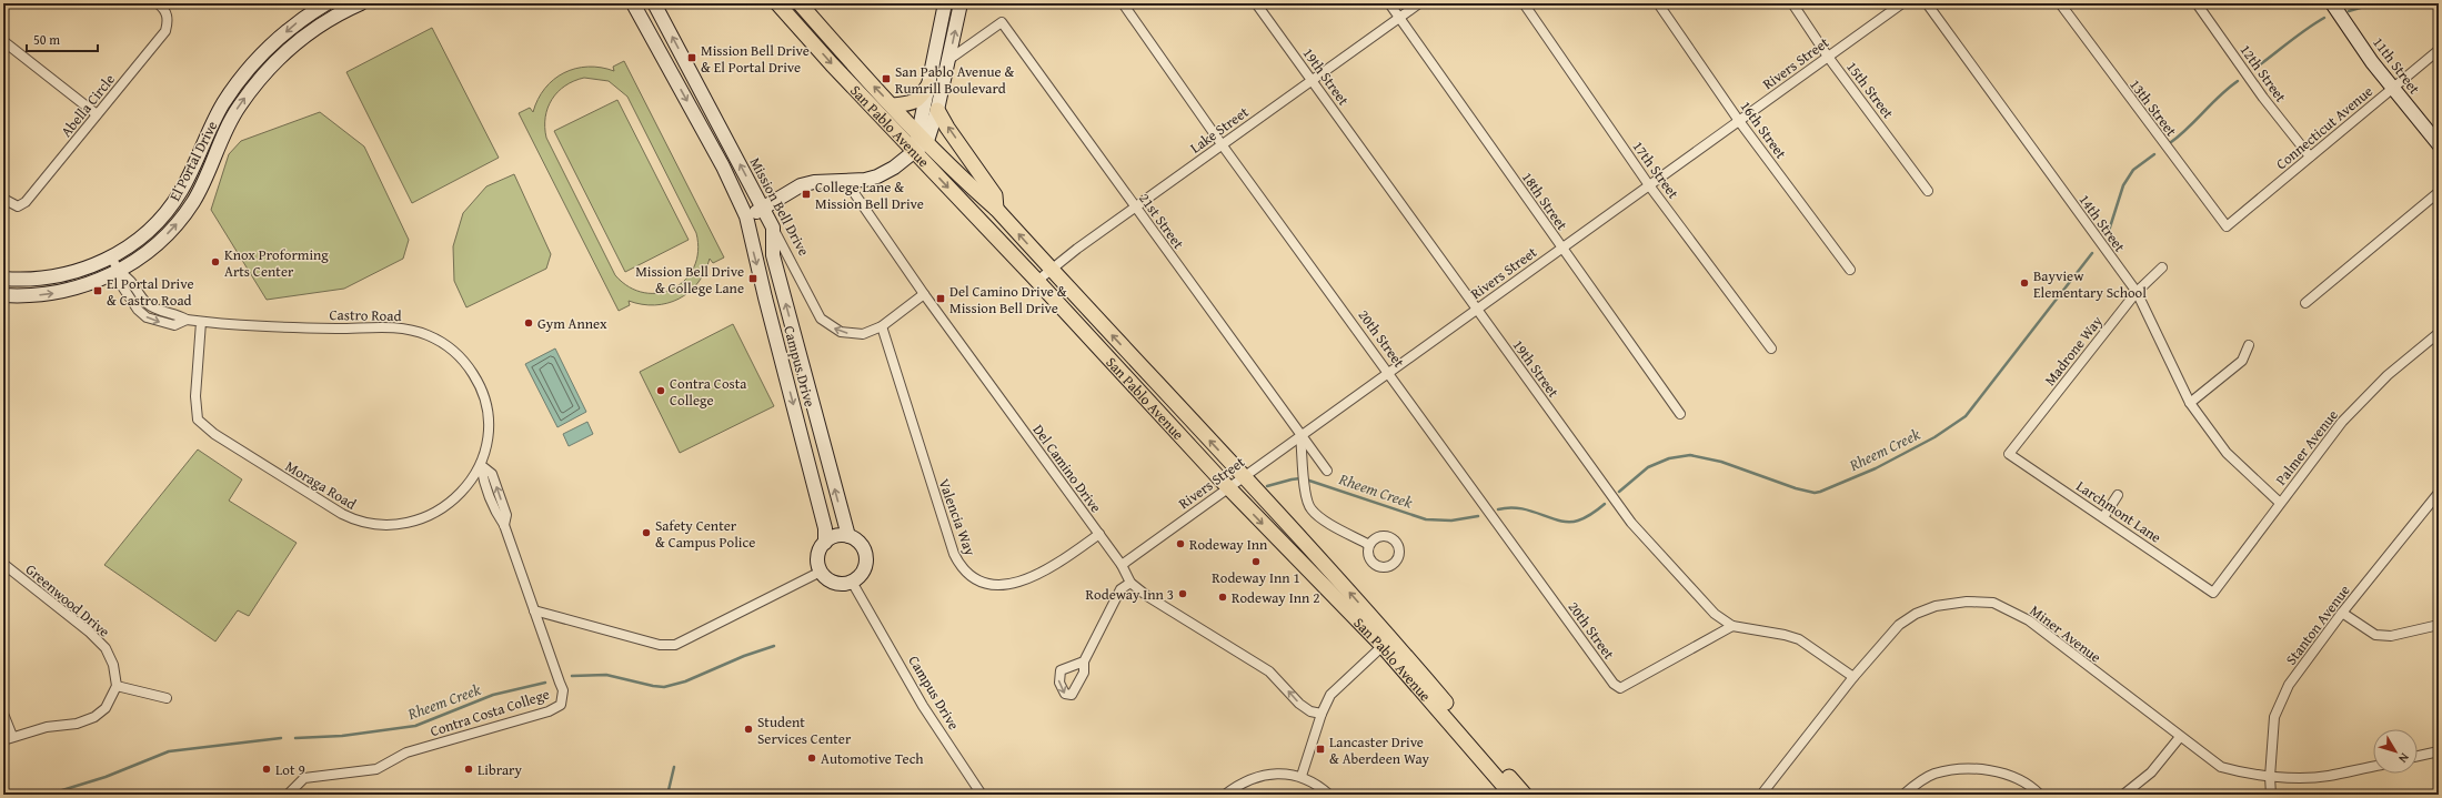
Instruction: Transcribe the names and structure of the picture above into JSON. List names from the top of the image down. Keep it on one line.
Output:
{"streets":{"main road":["San Pablo Avenue"],"street":["Rivers Street","11th Street","12th Street","19th Street","15th Street","Abella Circle","13th Street","Connecticut Avenue","Lake Street","16th Street","El Portal Drive","17th Street","18th Street","Mission Bell Drive","21st Street","14th Street","Castro Road","20th Street","Madrone Way","Campus Drive","Palmer Avenue","Del Camino Drive","Moraga Road","Larchmont Lane","Valencia Way","Greenwood Drive","Stanton Avenue","Miner Avenue","Contra Costa College"]},"crossings":[["Rivers Street","19th Street"],["Rivers Street","15th Street"],["Rivers Street","San Pablo Avenue"],["Rivers Street","16th Street"],["Rivers Street","17th Street"],["Rivers Street","18th Street"],["Rivers Street","21st Street"],["Rivers Street","20th Street"],["Rivers Street","Del Camino Drive"],["11th Street","Connecticut Avenue"],["12th Street","Connecticut Avenue"],["19th Street","Lake Street"],["19th Street","20th Street"],["19th Street","Miner Avenue"],["13th Street","Connecticut Avenue"],["San Pablo Avenue","Lake Street"],["Lake Street","18th Street"],["Lake Street","21st Street"],["Lake Street","20th Street"],["El Portal Drive","Castro Road"],["Mission Bell Drive","Campus Drive"],["Mission Bell Drive","Del Camino Drive"],["Mission Bell Drive","Valencia Way"],["14th Street","Madrone Way"],["14th Street","Palmer Avenue"],["Castro Road","Moraga Road"],["Madrone Way","Larchmont Lane"],["Palmer Avenue","Larchmont Lane"],["Del Camino Drive","Valencia Way"],["Moraga Road","Contra Costa College"],["Stanton Avenue","Miner Avenue"]],"water":["Rheem Creek"],"places":{"transit":["Mission Bell Drive & El Portal Drive","San Pablo Avenue & Rumrill Boulevard","College Lane & Mission Bell Drive","Mission Bell Drive & College Lane","El Portal Drive & Castro Road","Del Camino Drive & Mission Bell Drive","Lancaster Drive & Aberdeen Way"],"other":["Knox Proforming Arts Center","Bayview Elementary School","Gym Annex","Contra Costa College","Safety Center & Campus Police","Rodeway Inn","Rodeway Inn 1","Rodeway Inn 3","Rodeway Inn 2","Student Services Center","Automotive Tech","Lot 9","Library"]},"scale_bar":"50 m","north":"bottom right"}
